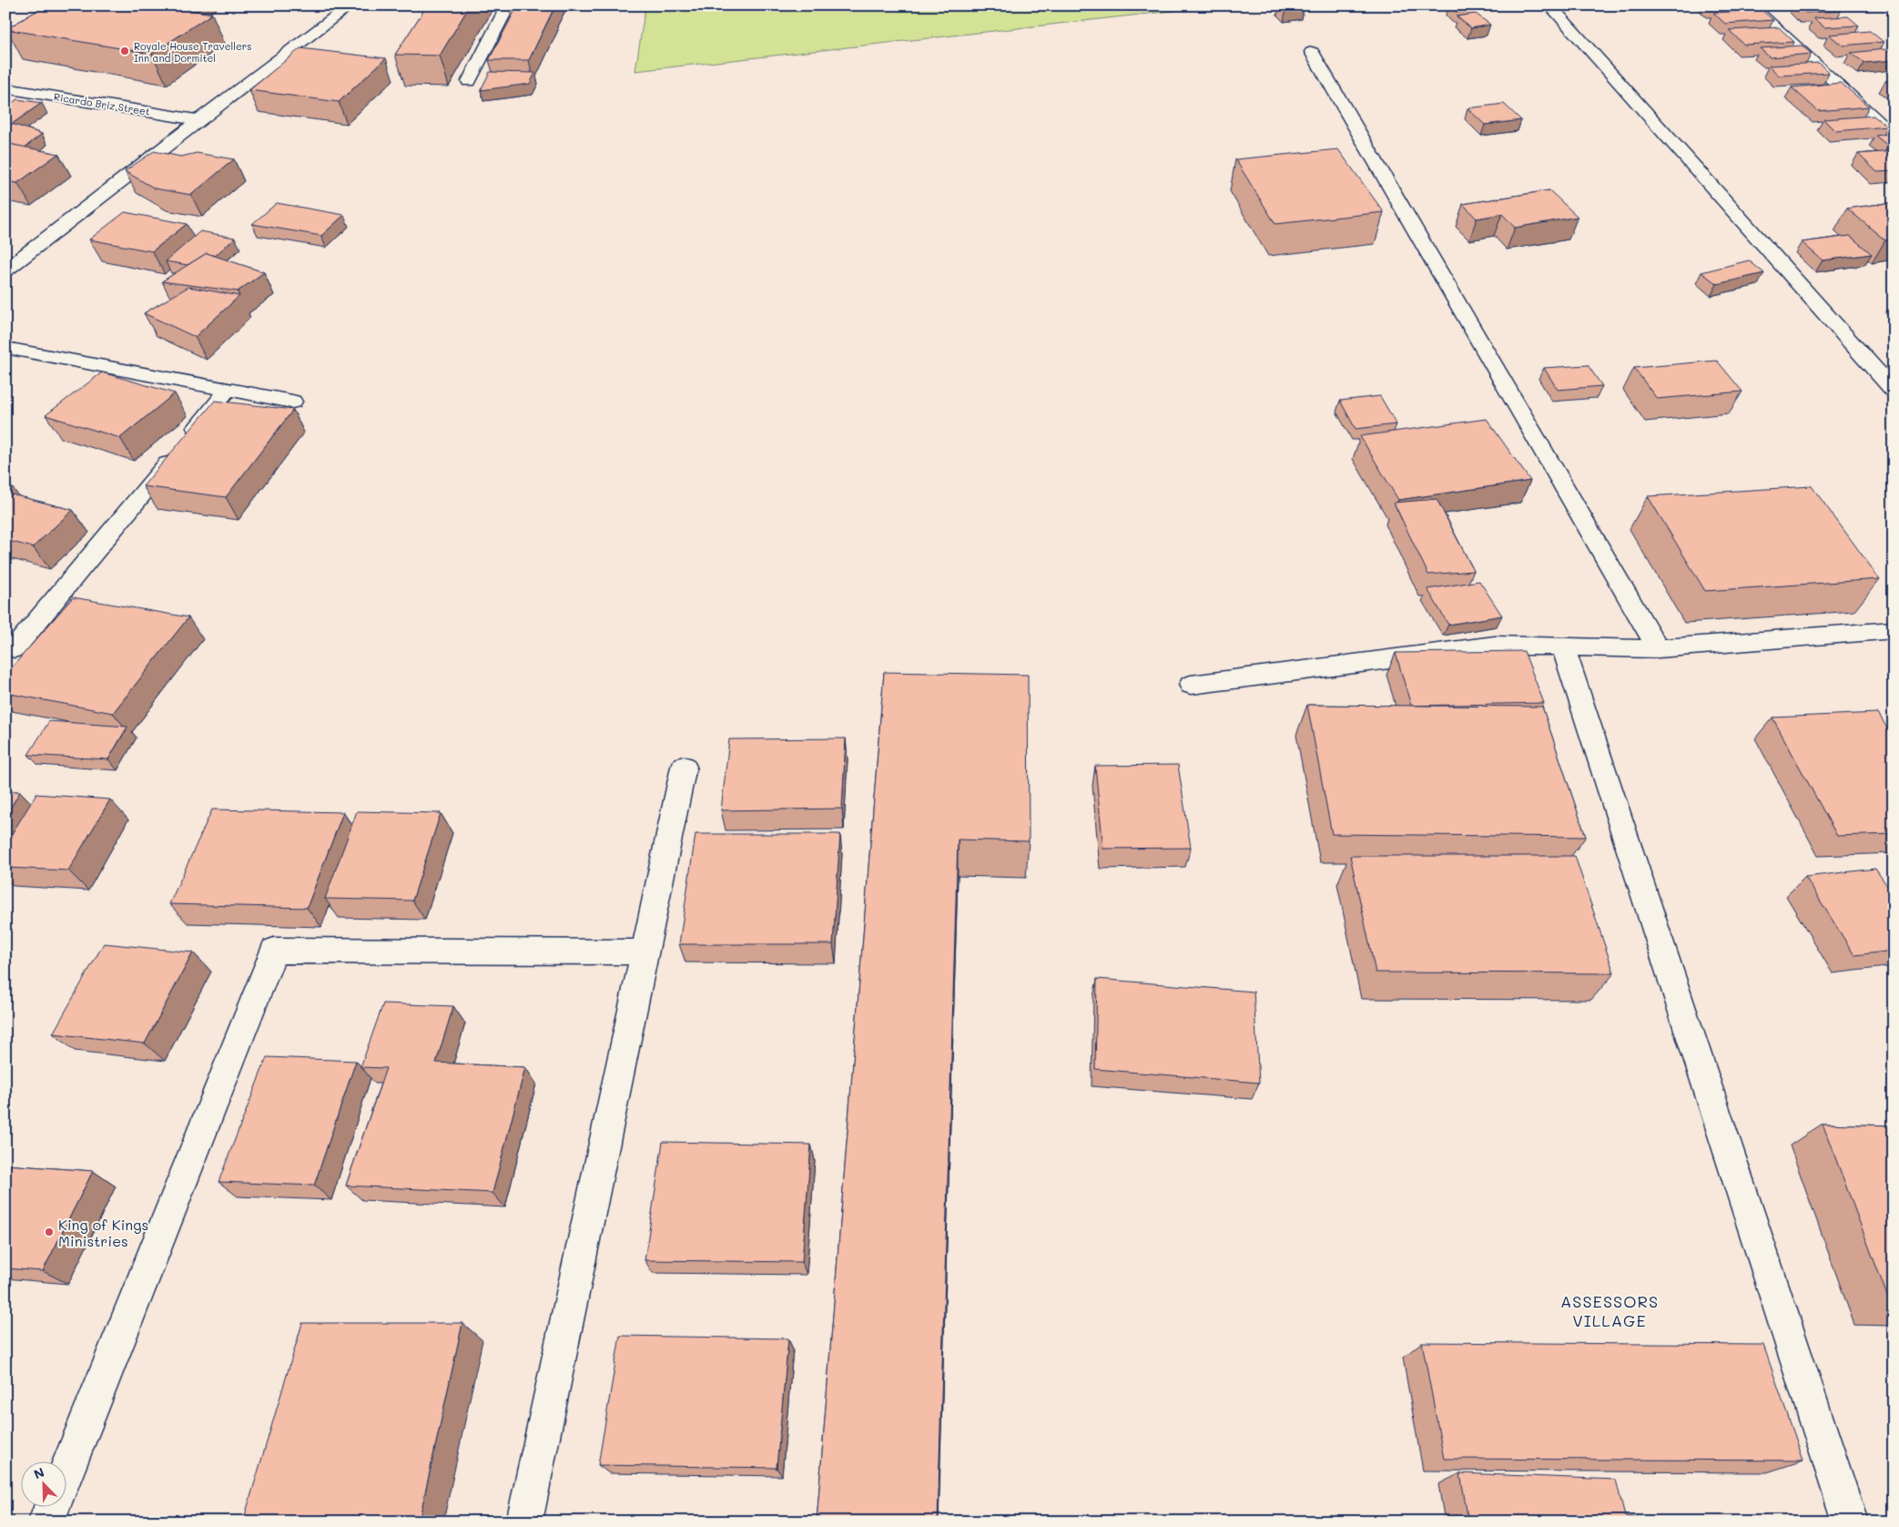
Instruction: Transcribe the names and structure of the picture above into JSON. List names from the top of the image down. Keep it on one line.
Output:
{"streets":{"street":["Ricardo Briz Street"]},"districts":["ASSESSORS VILLAGE"],"places":["Royale House Travellers Inn and Dormitel","King of Kings Ministries"],"north":"top left"}
